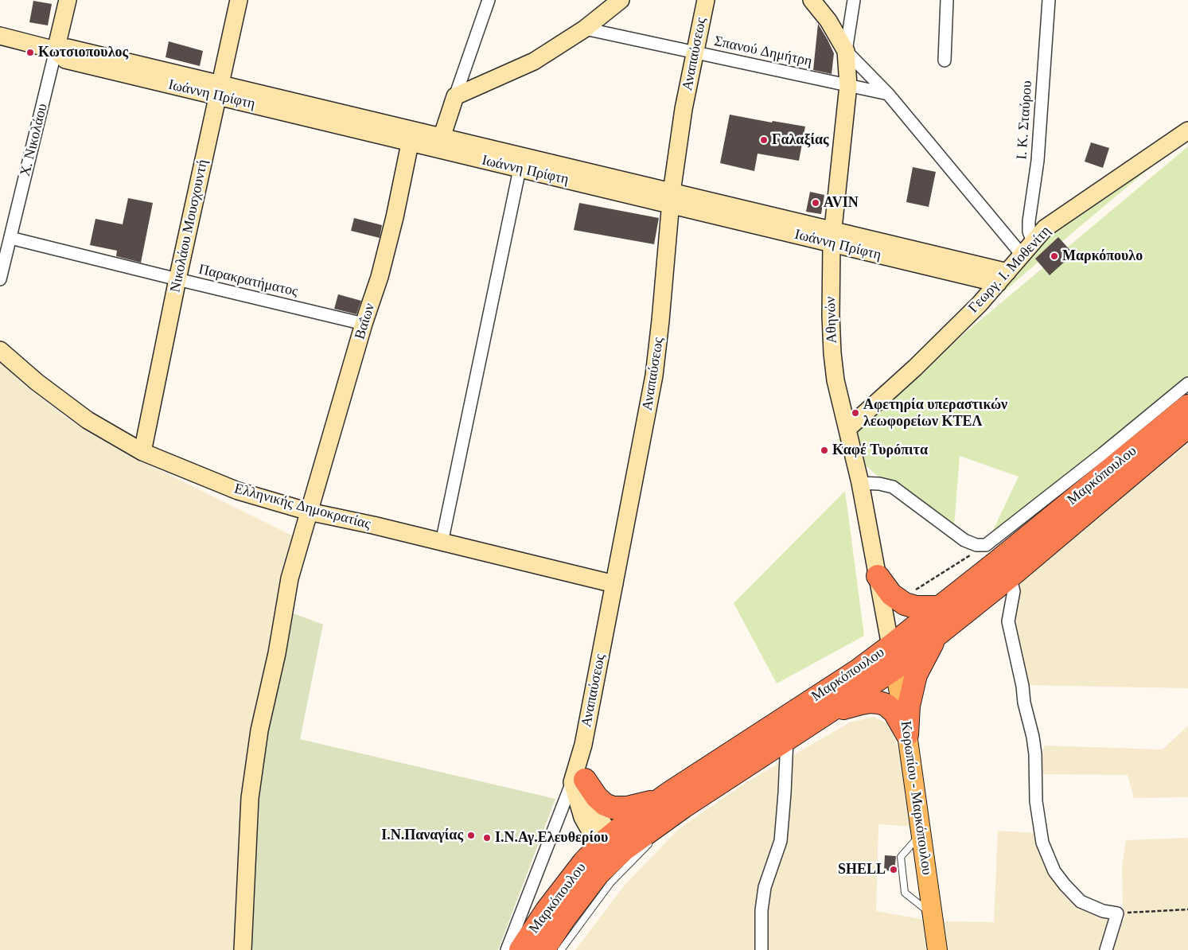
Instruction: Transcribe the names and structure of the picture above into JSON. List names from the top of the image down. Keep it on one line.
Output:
{"streets":{"highway":["Μαρκόπουλου"],"main road":["Αναπαύσεως","Ιωάννη Πρίφτη","Χ. Νικολάου","Νικολάου Μουσχουντή","Γεωργ. Ι. Μοθενίτη","Αθηνών","Βαΐων","Ελληνικής Δημοκρατίας","Κορωπίου - Μαρκόπουλου"],"street":["Σπανού Δημήτρη","Ι. Κ. Σταύρου","Παρακρατήματος"]},"crossings":[["Σπανού Δημήτρη","Αναπαύσεως"],["Σπανού Δημήτρη","Αθηνών"],["Αναπαύσεως","Ιωάννη Πρίφτη"],["Αναπαύσεως","Μαρκόπουλου"],["Αναπαύσεως","Ελληνικής Δημοκρατίας"],["Ιωάννη Πρίφτη","Χ. Νικολάου"],["Ιωάννη Πρίφτη","Νικολάου Μουσχουντή"],["Ιωάννη Πρίφτη","Γεωργ. Ι. Μοθενίτη"],["Ιωάννη Πρίφτη","Αθηνών"],["Ιωάννη Πρίφτη","Βαΐων"],["Ι. Κ. Σταύρου","Γεωργ. Ι. Μοθενίτη"],["Χ. Νικολάου","Παρακρατήματος"],["Νικολάου Μουσχουντή","Παρακρατήματος"],["Νικολάου Μουσχουντή","Ελληνικής Δημοκρατίας"],["Γεωργ. Ι. Μοθενίτη","Αθηνών"],["Παρακρατήματος","Βαΐων"],["Αθηνών","Μαρκόπουλου"],["Αθηνών","Κορωπίου - Μαρκόπουλου"],["Βαΐων","Ελληνικής Δημοκρατίας"],["Μαρκόπουλου","Κορωπίου - Μαρκόπουλου"]],"places":["Κωτσιοπουλος","Γαλαξίας","AVIN","Μαρκόπουλο","Αφετηρία υπεραστικών λεωφορείων ΚΤΕΛ","Καφέ Τυρóπιτα","Ι.Ν.Παναγίας","Ι.Ν.Αγ.Ελευθερίου","SHELL"]}
